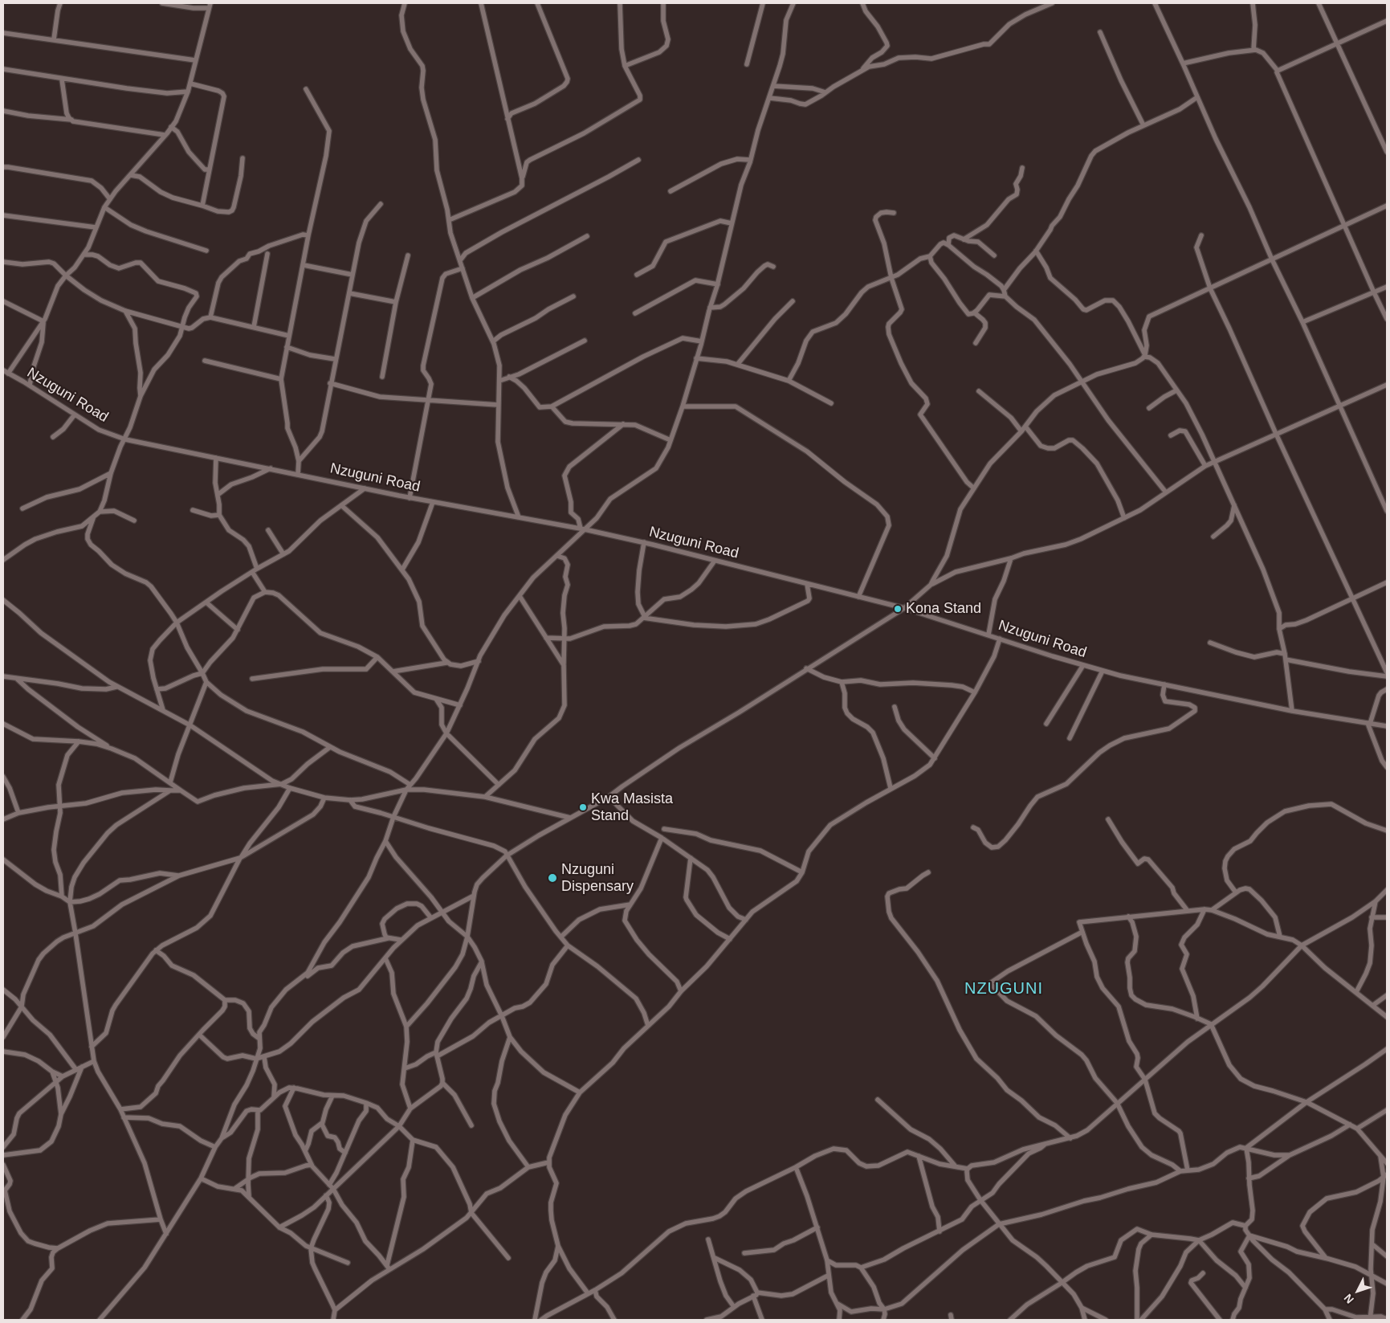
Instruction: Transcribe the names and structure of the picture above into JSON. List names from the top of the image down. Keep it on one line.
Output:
{"streets":{"street":["Nzuguni Road"]},"districts":["NZUGUNI"],"places":["Kona Stand","Kwa Masista Stand","Nzuguni Dispensary"],"north":"bottom left"}
